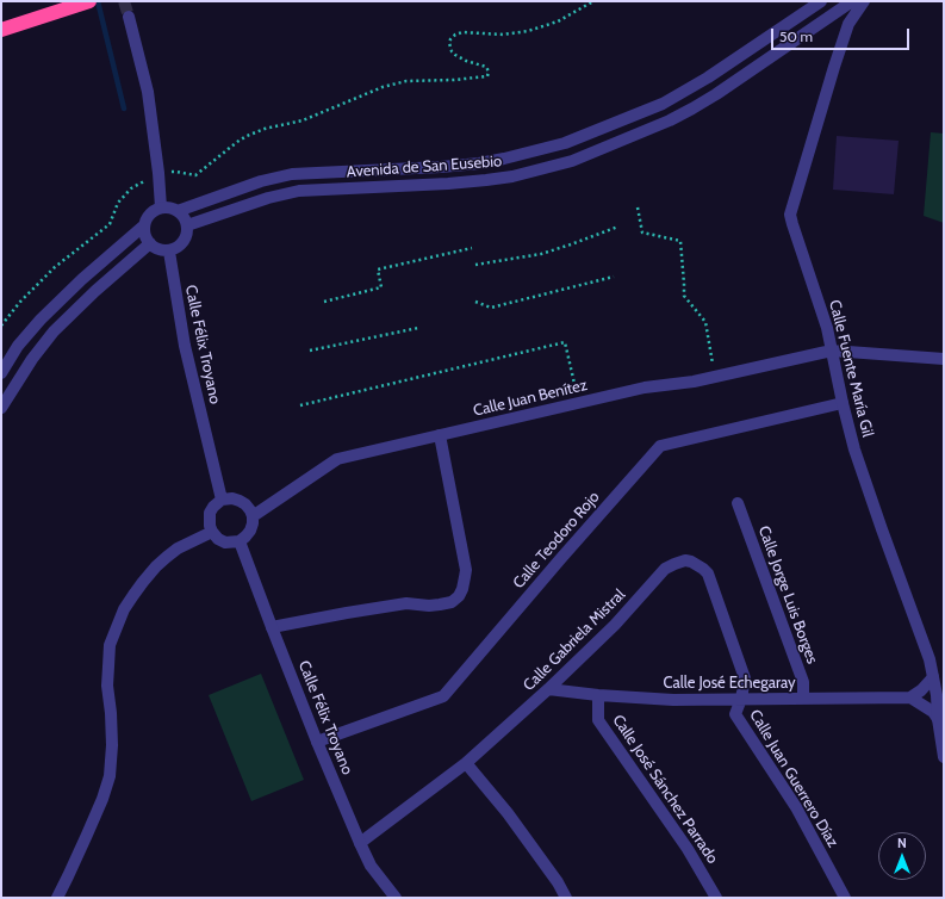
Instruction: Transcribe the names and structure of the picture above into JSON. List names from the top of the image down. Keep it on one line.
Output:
{"streets":{"street":["Avenida de San Eusebio","Calle Félix Troyano","Calle Fuente María Gil","Calle Juan Benítez","Calle Teodoro Rojo","Calle Jorge Luis Borges","Calle Gabriela Mistral","Calle José Echegaray","Calle Juan Guerrero Díaz","Calle José Sánchez Parrado"]},"crossings":[["Avenida de San Eusebio","Calle Félix Troyano"],["Calle Félix Troyano","Calle Juan Benítez"],["Calle Félix Troyano","Calle Teodoro Rojo"],["Calle Félix Troyano","Calle Gabriela Mistral"],["Calle Fuente María Gil","Calle Juan Benítez"],["Calle Fuente María Gil","Calle Teodoro Rojo"],["Calle Jorge Luis Borges","Calle José Echegaray"],["Calle Gabriela Mistral","Calle José Echegaray"],["Calle Gabriela Mistral","Calle Juan Guerrero Díaz"],["Calle José Echegaray","Calle Juan Guerrero Díaz"],["Calle José Echegaray","Calle José Sánchez Parrado"]],"scale_bar":"50 m","north":"top"}
